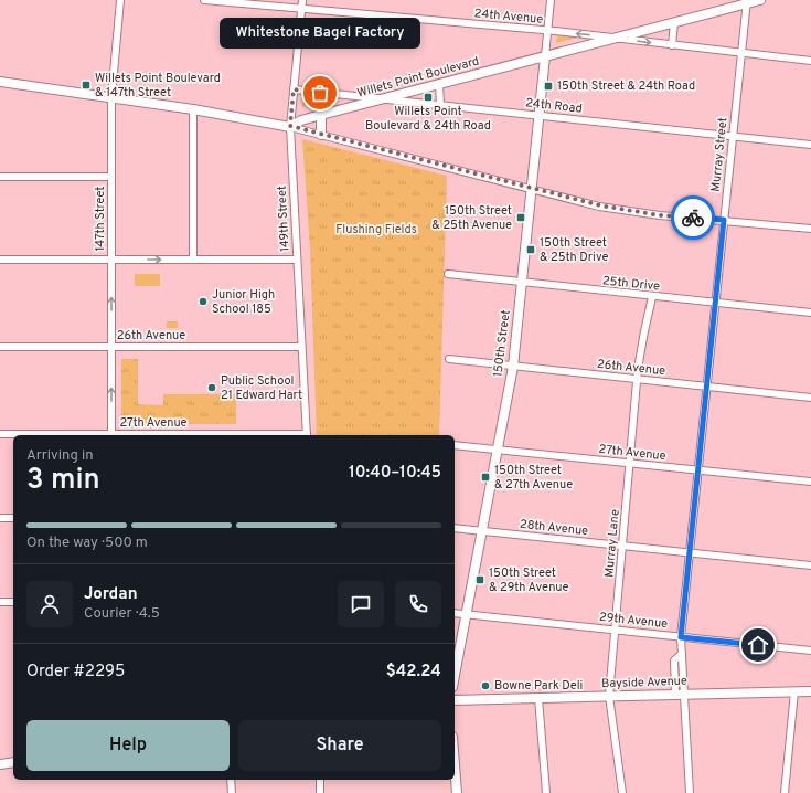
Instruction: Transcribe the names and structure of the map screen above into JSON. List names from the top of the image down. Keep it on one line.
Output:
{"streets":{"street":["24th Avenue","Willets Point Boulevard","24th Road","Murray Street","147th Street","149th Street","25th Drive","26th Avenue","150th Street","27th Avenue","28th Avenue","Murray Lane","29th Avenue","Bayside Avenue"]},"crossings":[["24th Avenue","Willets Point Boulevard"],["24th Avenue","Murray Street"],["24th Avenue","149th Street"],["24th Avenue","150th Street"],["Willets Point Boulevard","24th Road"],["Willets Point Boulevard","Murray Street"],["Willets Point Boulevard","149th Street"],["Willets Point Boulevard","150th Street"],["24th Road","Murray Street"],["24th Road","149th Street"],["24th Road","150th Street"],["Murray Street","25th Drive"],["Murray Street","26th Avenue"],["Murray Street","27th Avenue"],["Murray Street","28th Avenue"],["Murray Street","29th Avenue"],["Murray Street","Bayside Avenue"],["147th Street","26th Avenue"],["147th Street","27th Avenue"],["149th Street","26th Avenue"],["149th Street","27th Avenue"],["25th Drive","150th Street"],["25th Drive","Murray Lane"],["26th Avenue","150th Street"],["26th Avenue","Murray Lane"],["150th Street","27th Avenue"],["150th Street","28th Avenue"],["150th Street","29th Avenue"],["27th Avenue","Murray Lane"],["28th Avenue","Murray Lane"],["Murray Lane","29th Avenue"],["Murray Lane","Bayside Avenue"]],"one_way":["147th Street"],"parks":["Flushing Fields"],"places":{"transit":["Willets Point Boulevard & 147th Street","150th Street & 24th Road","Willets Point Boulevard & 24th Road","150th Street & 25th Avenue","150th Street & 25th Drive","150th Street & 27th Avenue","150th Street & 29th Avenue"],"other":["Whitestone Bagel Factory","Junior High School 185","Public School 21 Edward Hart","Bowne Park Deli"]},"page":{"bubble":"Whitestone Bagel Factory","heading":["3 min","Arriving in","10:40–10:45"],"panel":["Jordan","Courier · 4.5","Order #2295","$42.24"],"bar":"On the way · 500 m","buttons":["Help","Share"]}}
